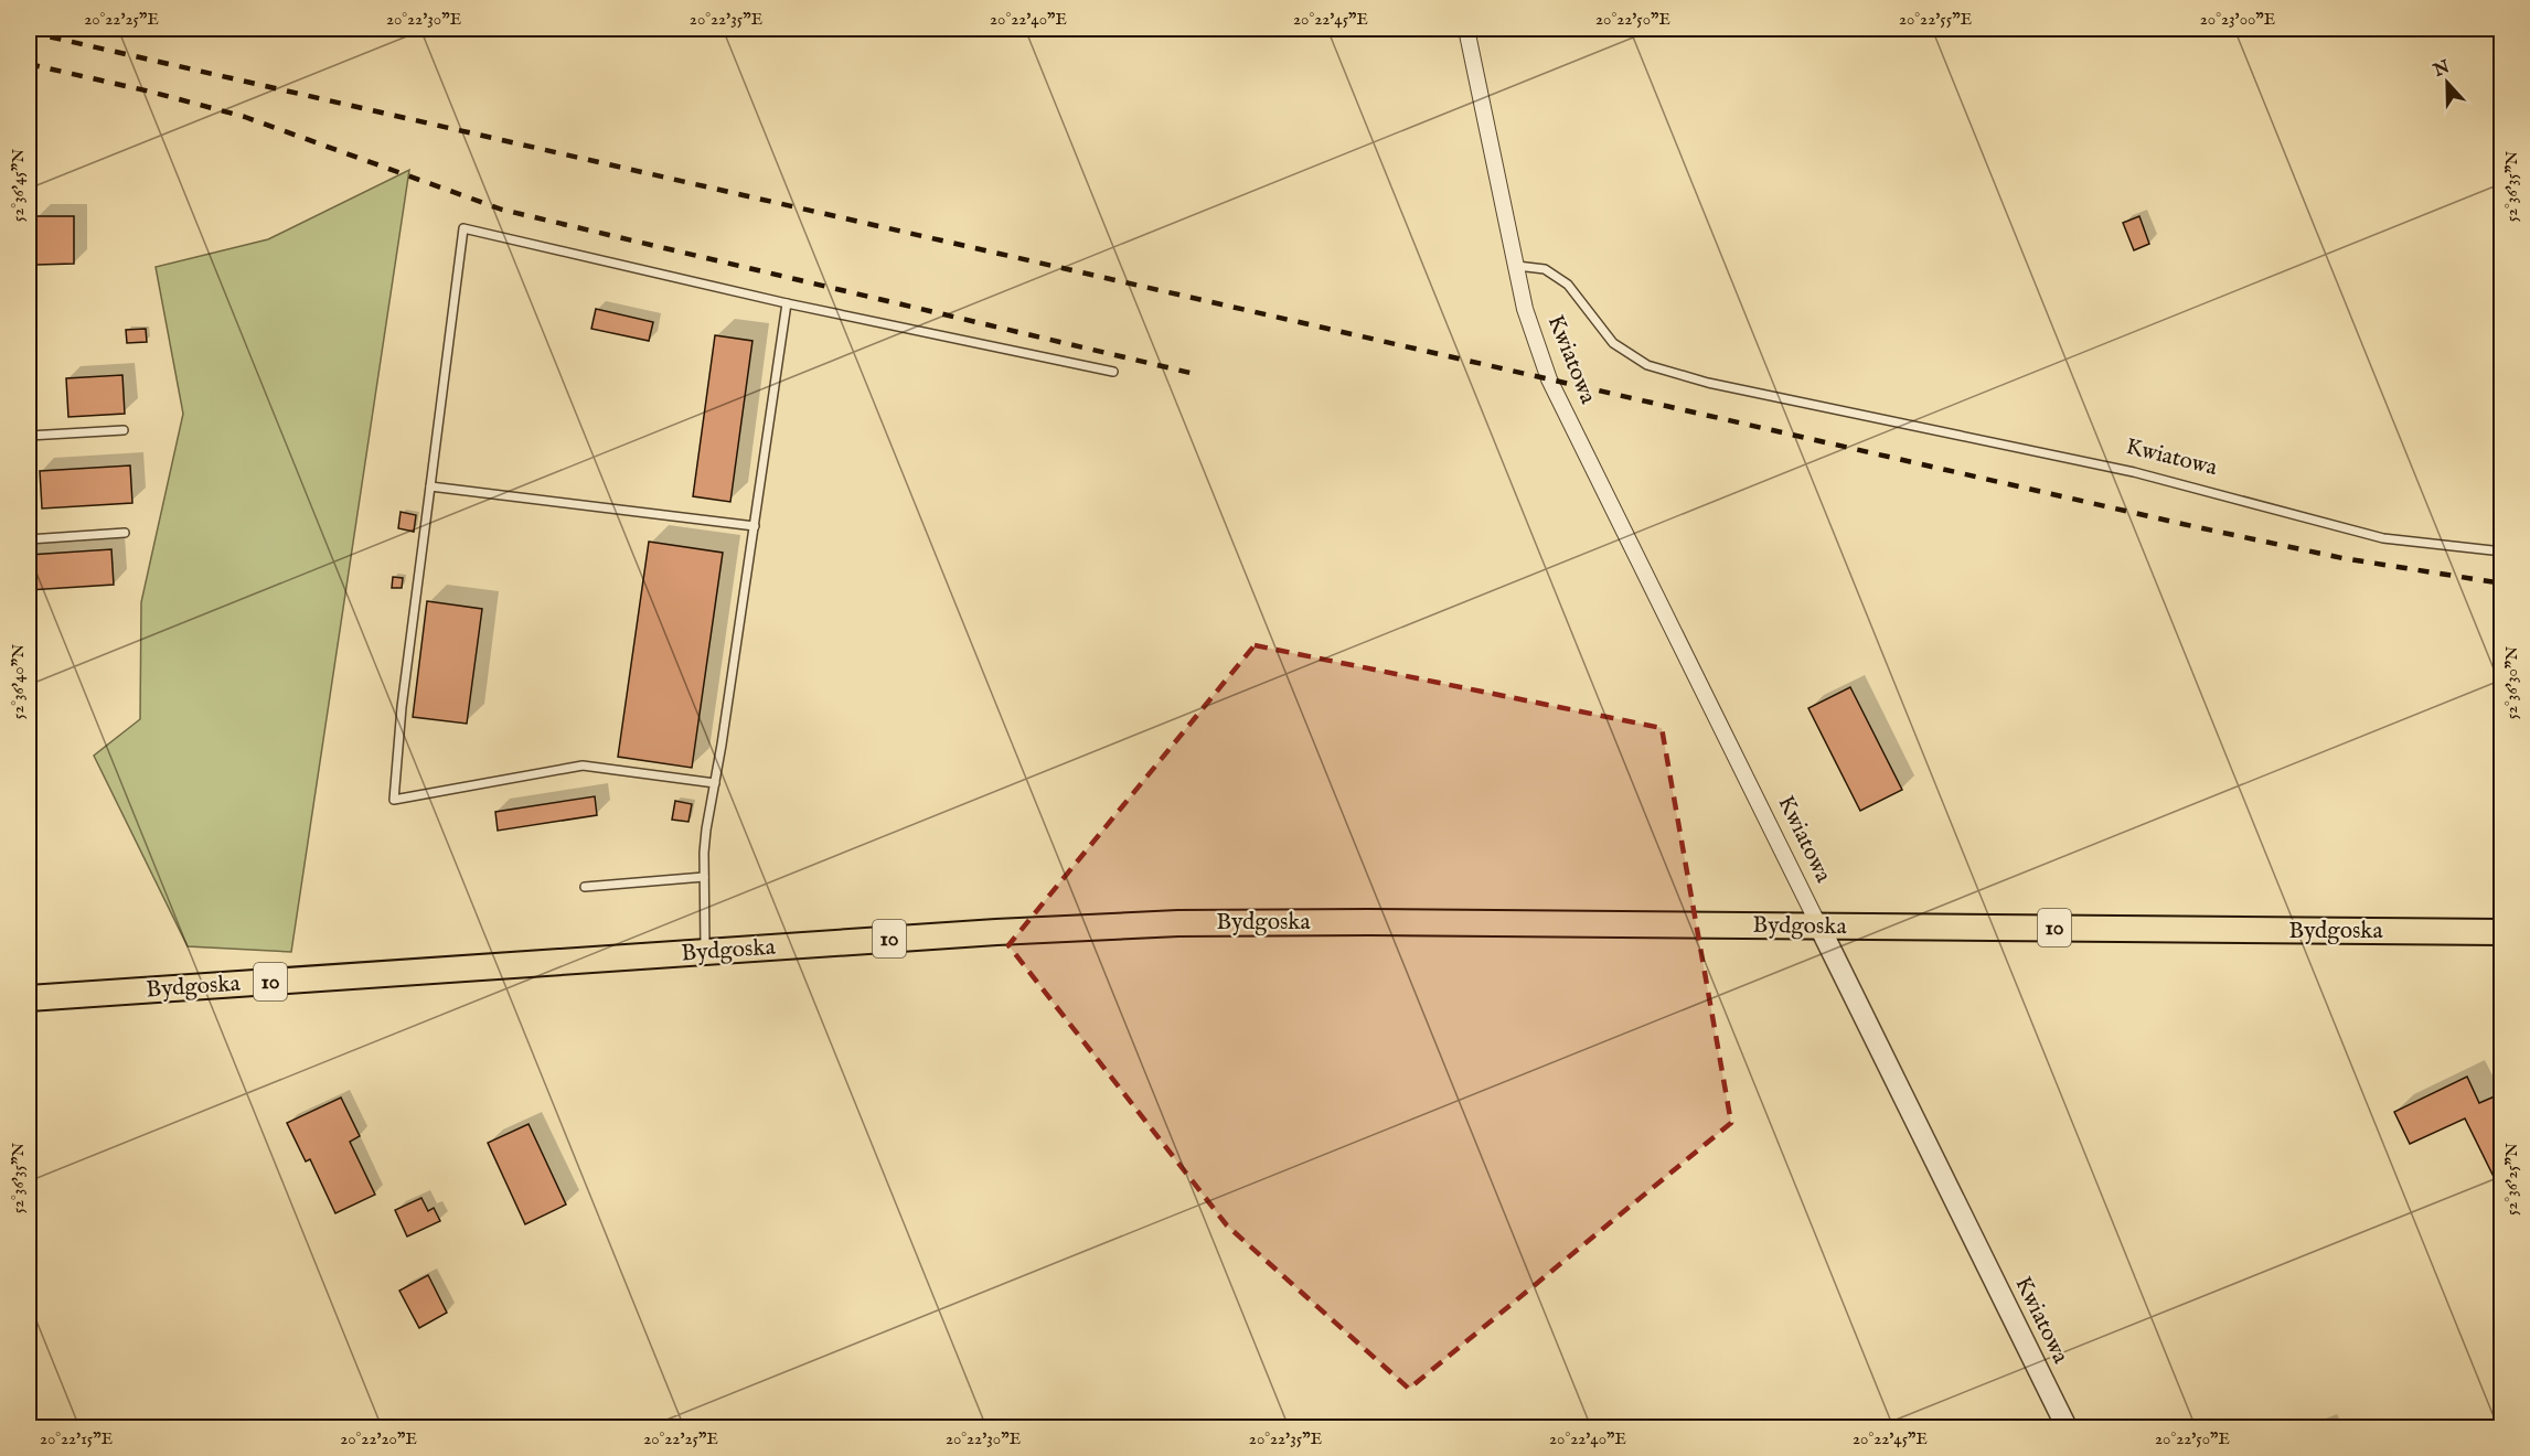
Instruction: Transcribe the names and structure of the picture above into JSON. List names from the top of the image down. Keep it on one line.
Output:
{"streets":{"main road":["Bydgoska","10"],"street":["Kwiatowa"]},"crossings":[["Kwiatowa","Bydgoska"]],"north":"top","coordinates":["20°22'25\"E","20°22'30\"E","20°22'35\"E","20°22'40\"E","20°22'45\"E","20°22'50\"E","20°22'55\"E","20°23'00\"E","52°36'45\"N","52°36'35\"N","52°36'40\"N","52°36'30\"N","52°36'25\"N","20°22'15\"E","20°22'20\"E"]}
